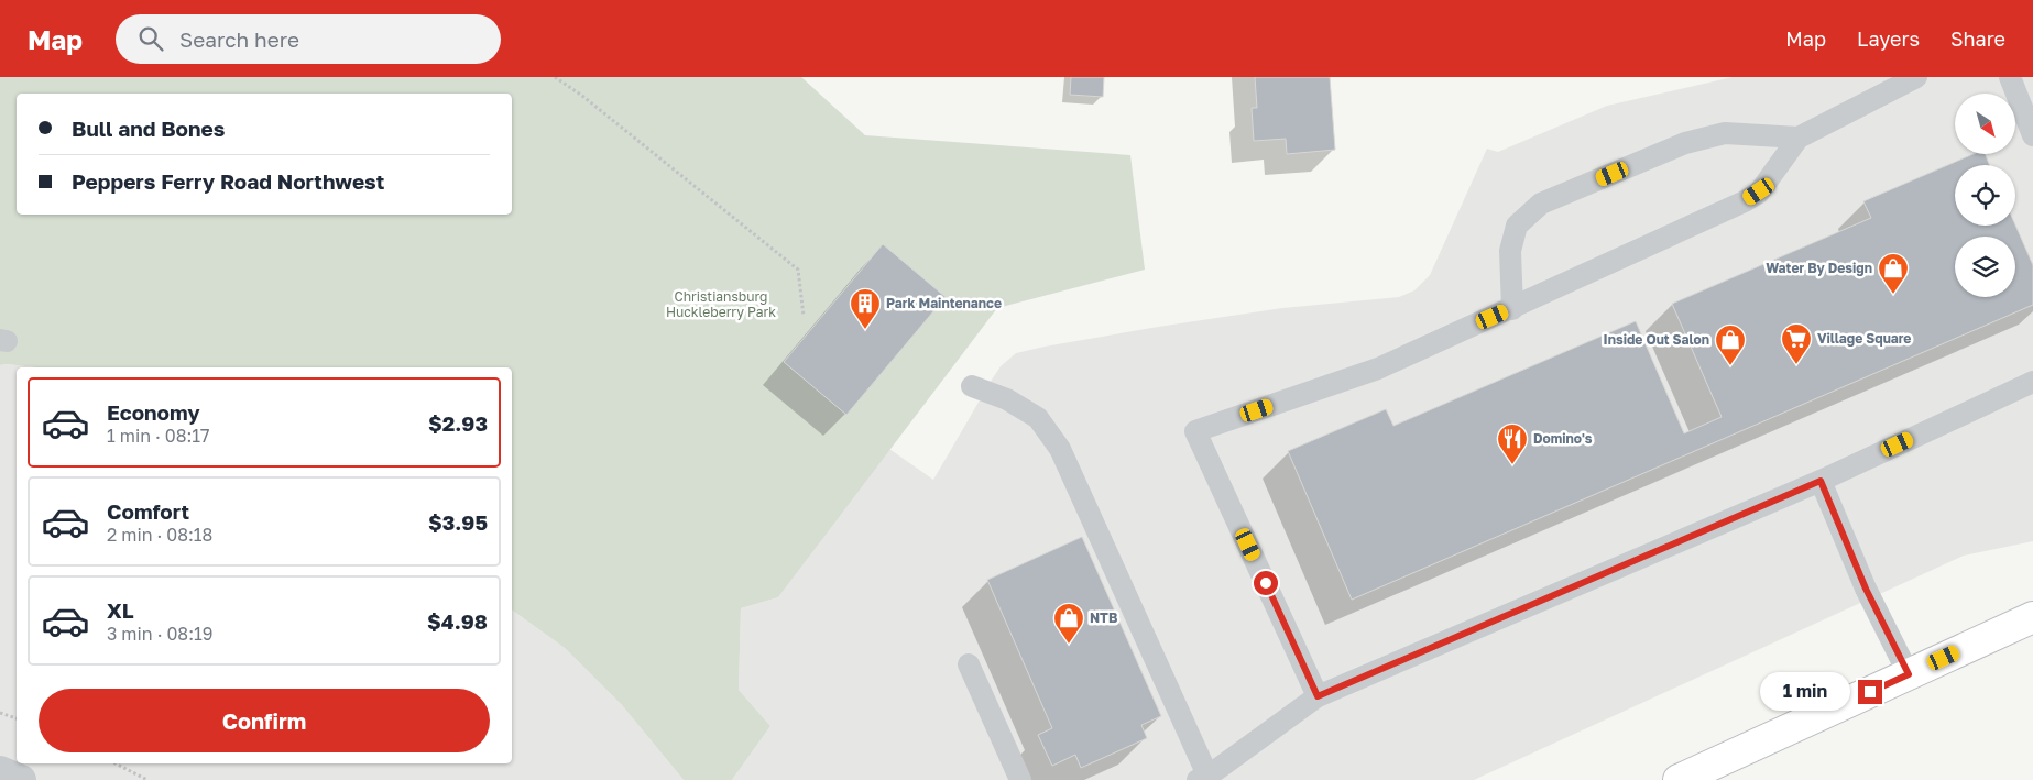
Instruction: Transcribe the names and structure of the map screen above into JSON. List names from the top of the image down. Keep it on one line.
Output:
{"parks":["Christiansburg Huckleberry Park"],"places":{"shop":["Water By Design","Inside Out Salon","NTB"],"building":["Park Maintenance"],"supermarket":["Village Square"],"restaurant":["Domino's"]},"north":"bottom right","page":{"header":"Map","search":"Search here","nav":["Map","Layers","Share"],"banner":["Bull and Bones","Peppers Ferry Road Northwest"],"list":[{"name":"Economy","note":"1 min · 08:17","value":"$2.93"},{"name":"Comfort","note":"2 min · 08:18","value":"$3.95"},{"name":"XL","note":"3 min · 08:19","value":"$4.98"}],"bubble":"1 min","buttons":"Confirm"}}
